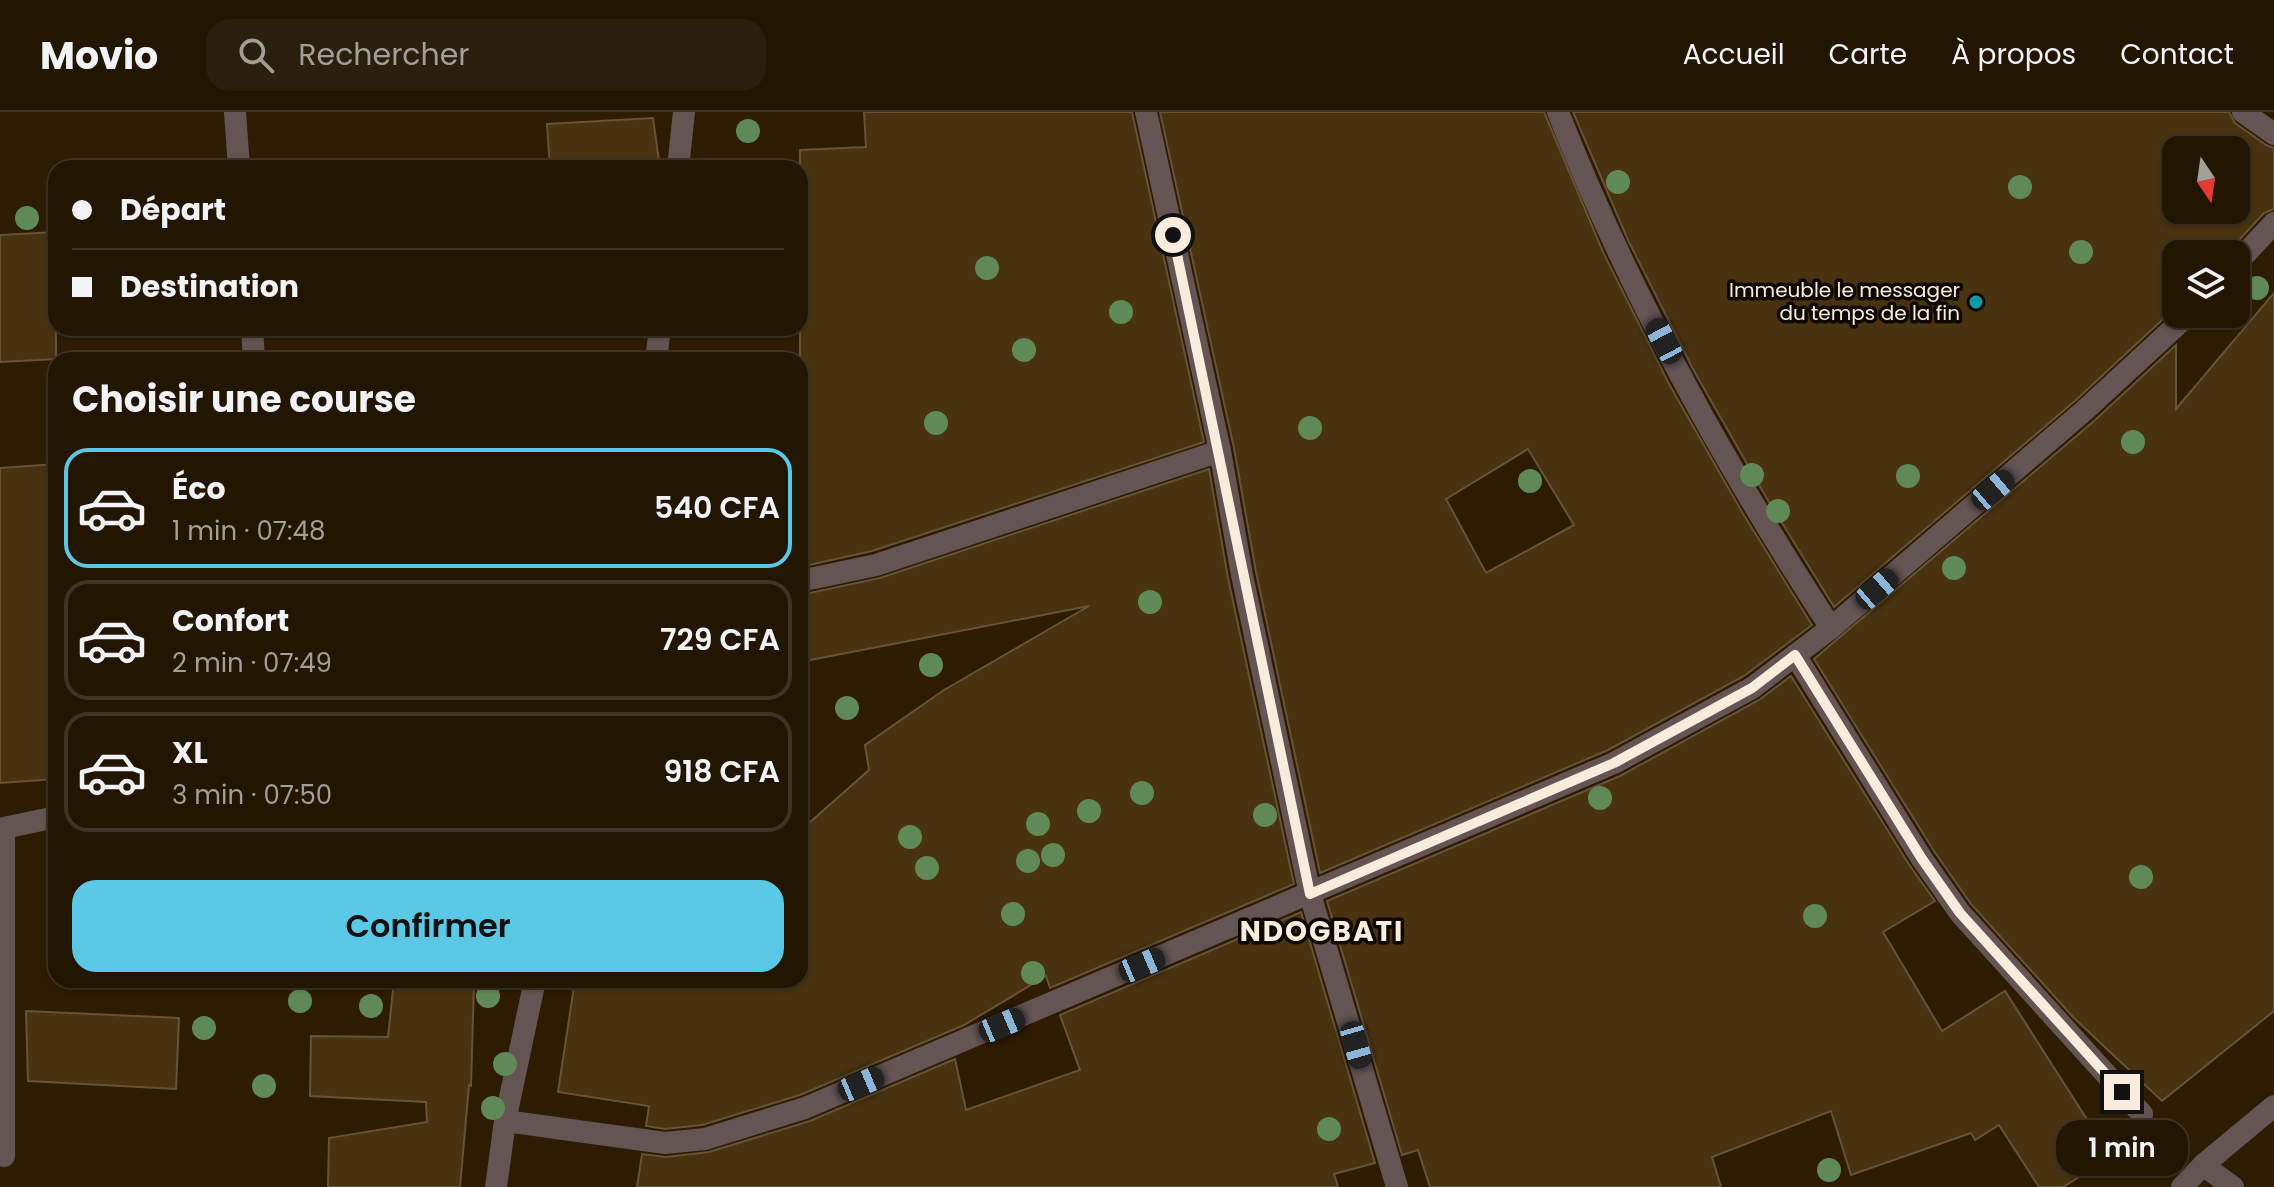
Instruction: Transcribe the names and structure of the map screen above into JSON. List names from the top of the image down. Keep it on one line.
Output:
{"districts":["NDOGBATI"],"places":["Immeuble le messager du temps de la fin"],"north":"bottom","page":{"header":"Movio","search":"Rechercher","nav":["Accueil","Carte","À propos","Contact"],"banner":["Départ","Destination"],"heading":"Choisir une course","list":[{"name":"Éco","note":"1 min · 07:48","value":"540 CFA"},{"name":"Confort","note":"2 min · 07:49","value":"729 CFA"},{"name":"XL","note":"3 min · 07:50","value":"918 CFA"}],"buttons":"Confirmer","bubble":"1 min"}}
